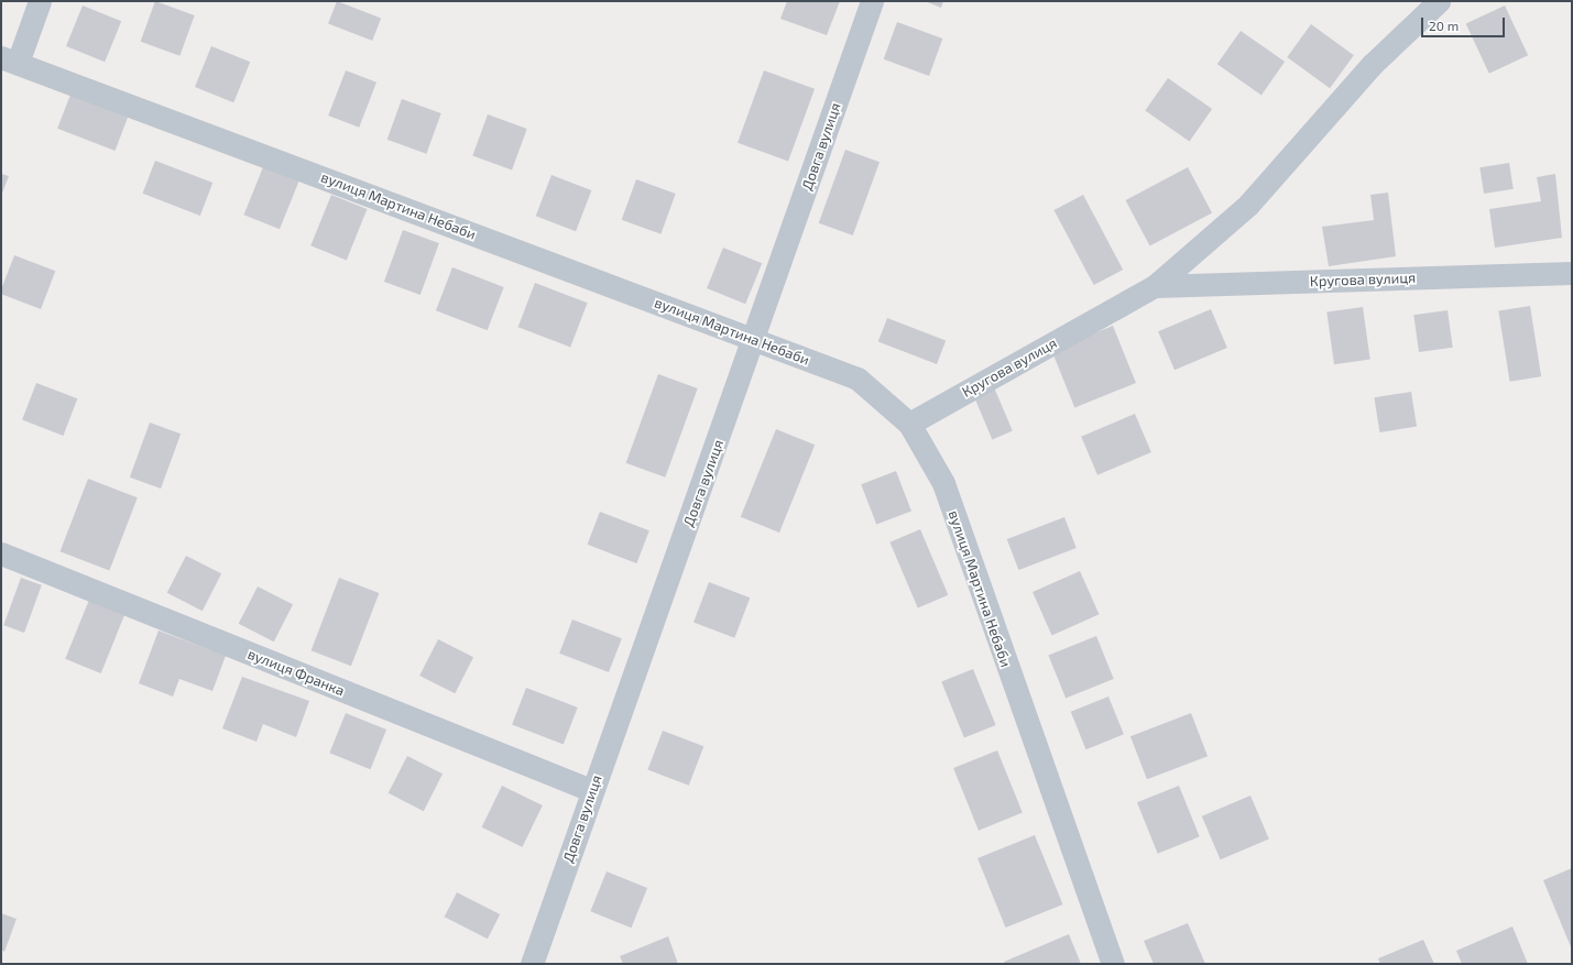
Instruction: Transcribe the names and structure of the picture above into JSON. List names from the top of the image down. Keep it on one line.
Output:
{"streets":{"street":["Довга вулиця","вулиця Мартина Небаби","Кругова вулиця","вулиця Франка"]},"crossings":[["Довга вулиця","вулиця Мартина Небаби"],["Довга вулиця","вулиця Франка"],["вулиця Мартина Небаби","Кругова вулиця"]],"scale_bar":"20 m"}
